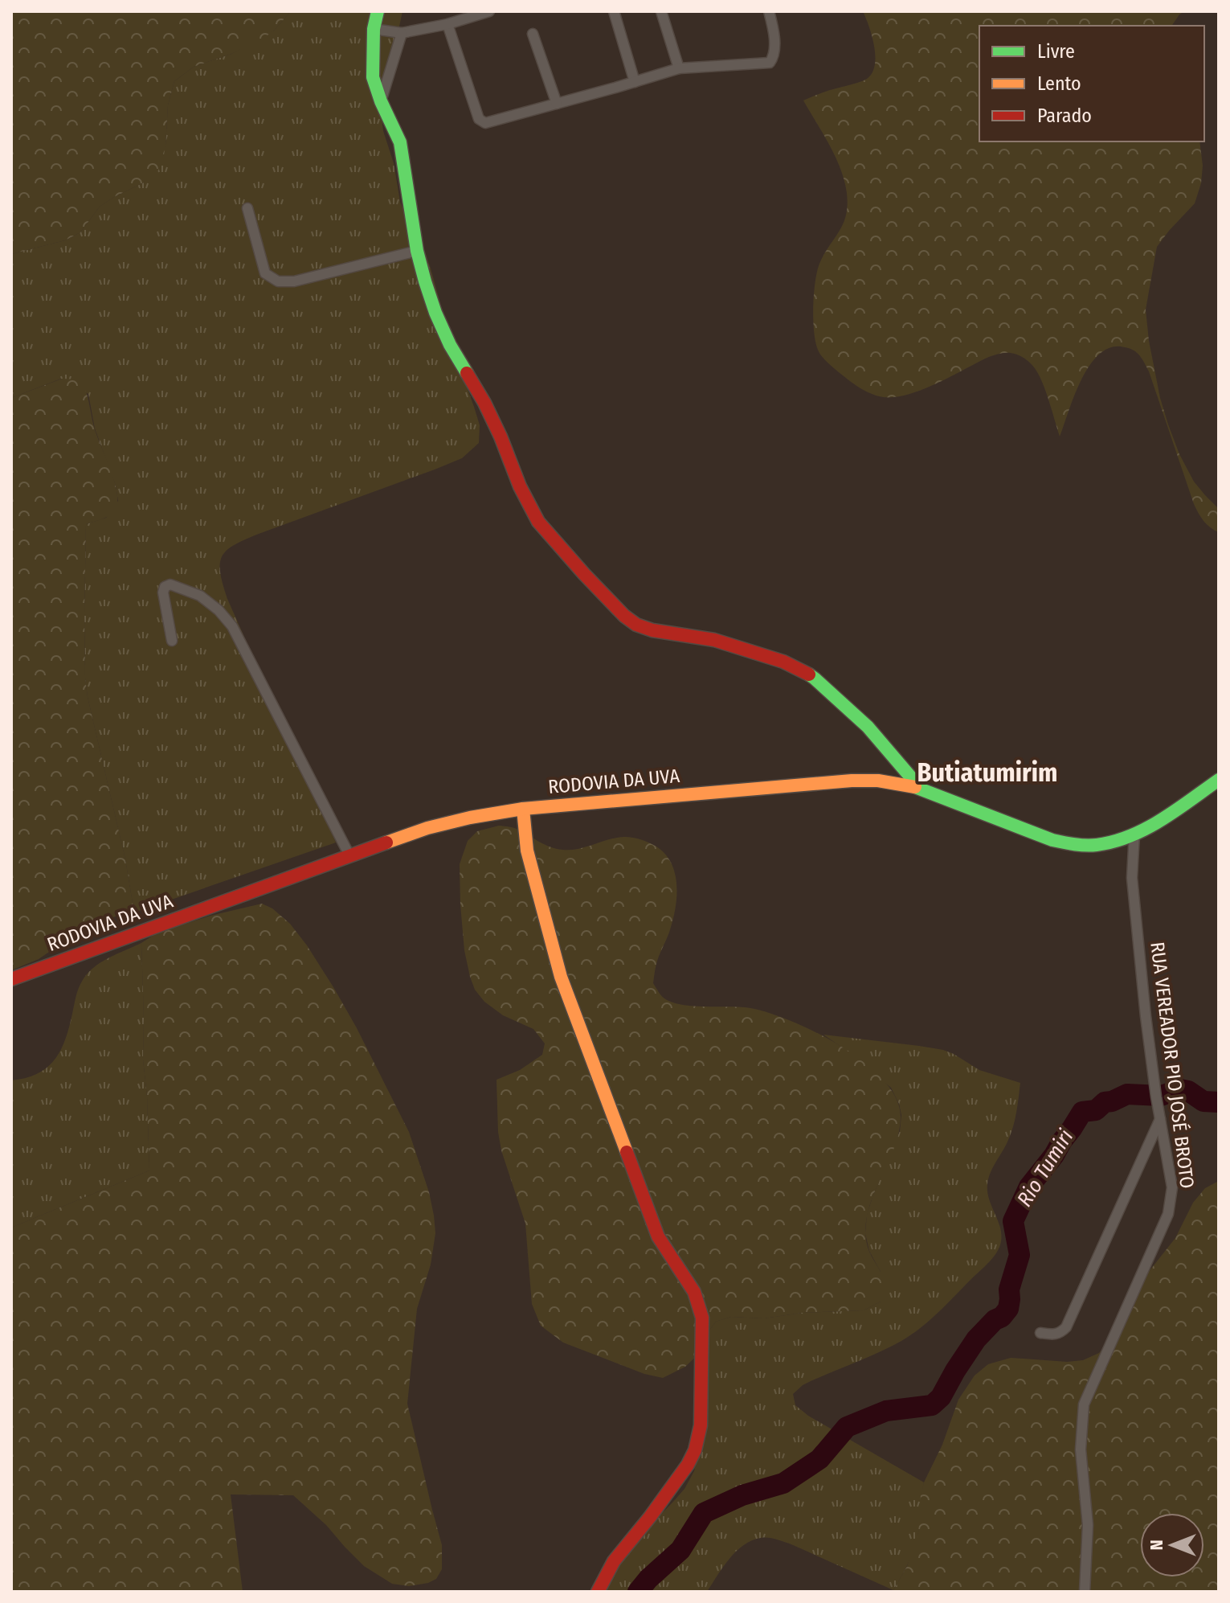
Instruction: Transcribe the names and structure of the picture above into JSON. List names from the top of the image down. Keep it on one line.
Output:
{"streets":{"street":["RODOVIA DA UVA","RUA VEREADOR PIO JOSÉ BROTO"]},"crossings":[["RODOVIA DA UVA","RUA VEREADOR PIO JOSÉ BROTO"]],"districts":["Butiatumirim"],"water":["Rio Tumiri"],"legend":["Livre","Lento","Parado"],"north":"left"}
